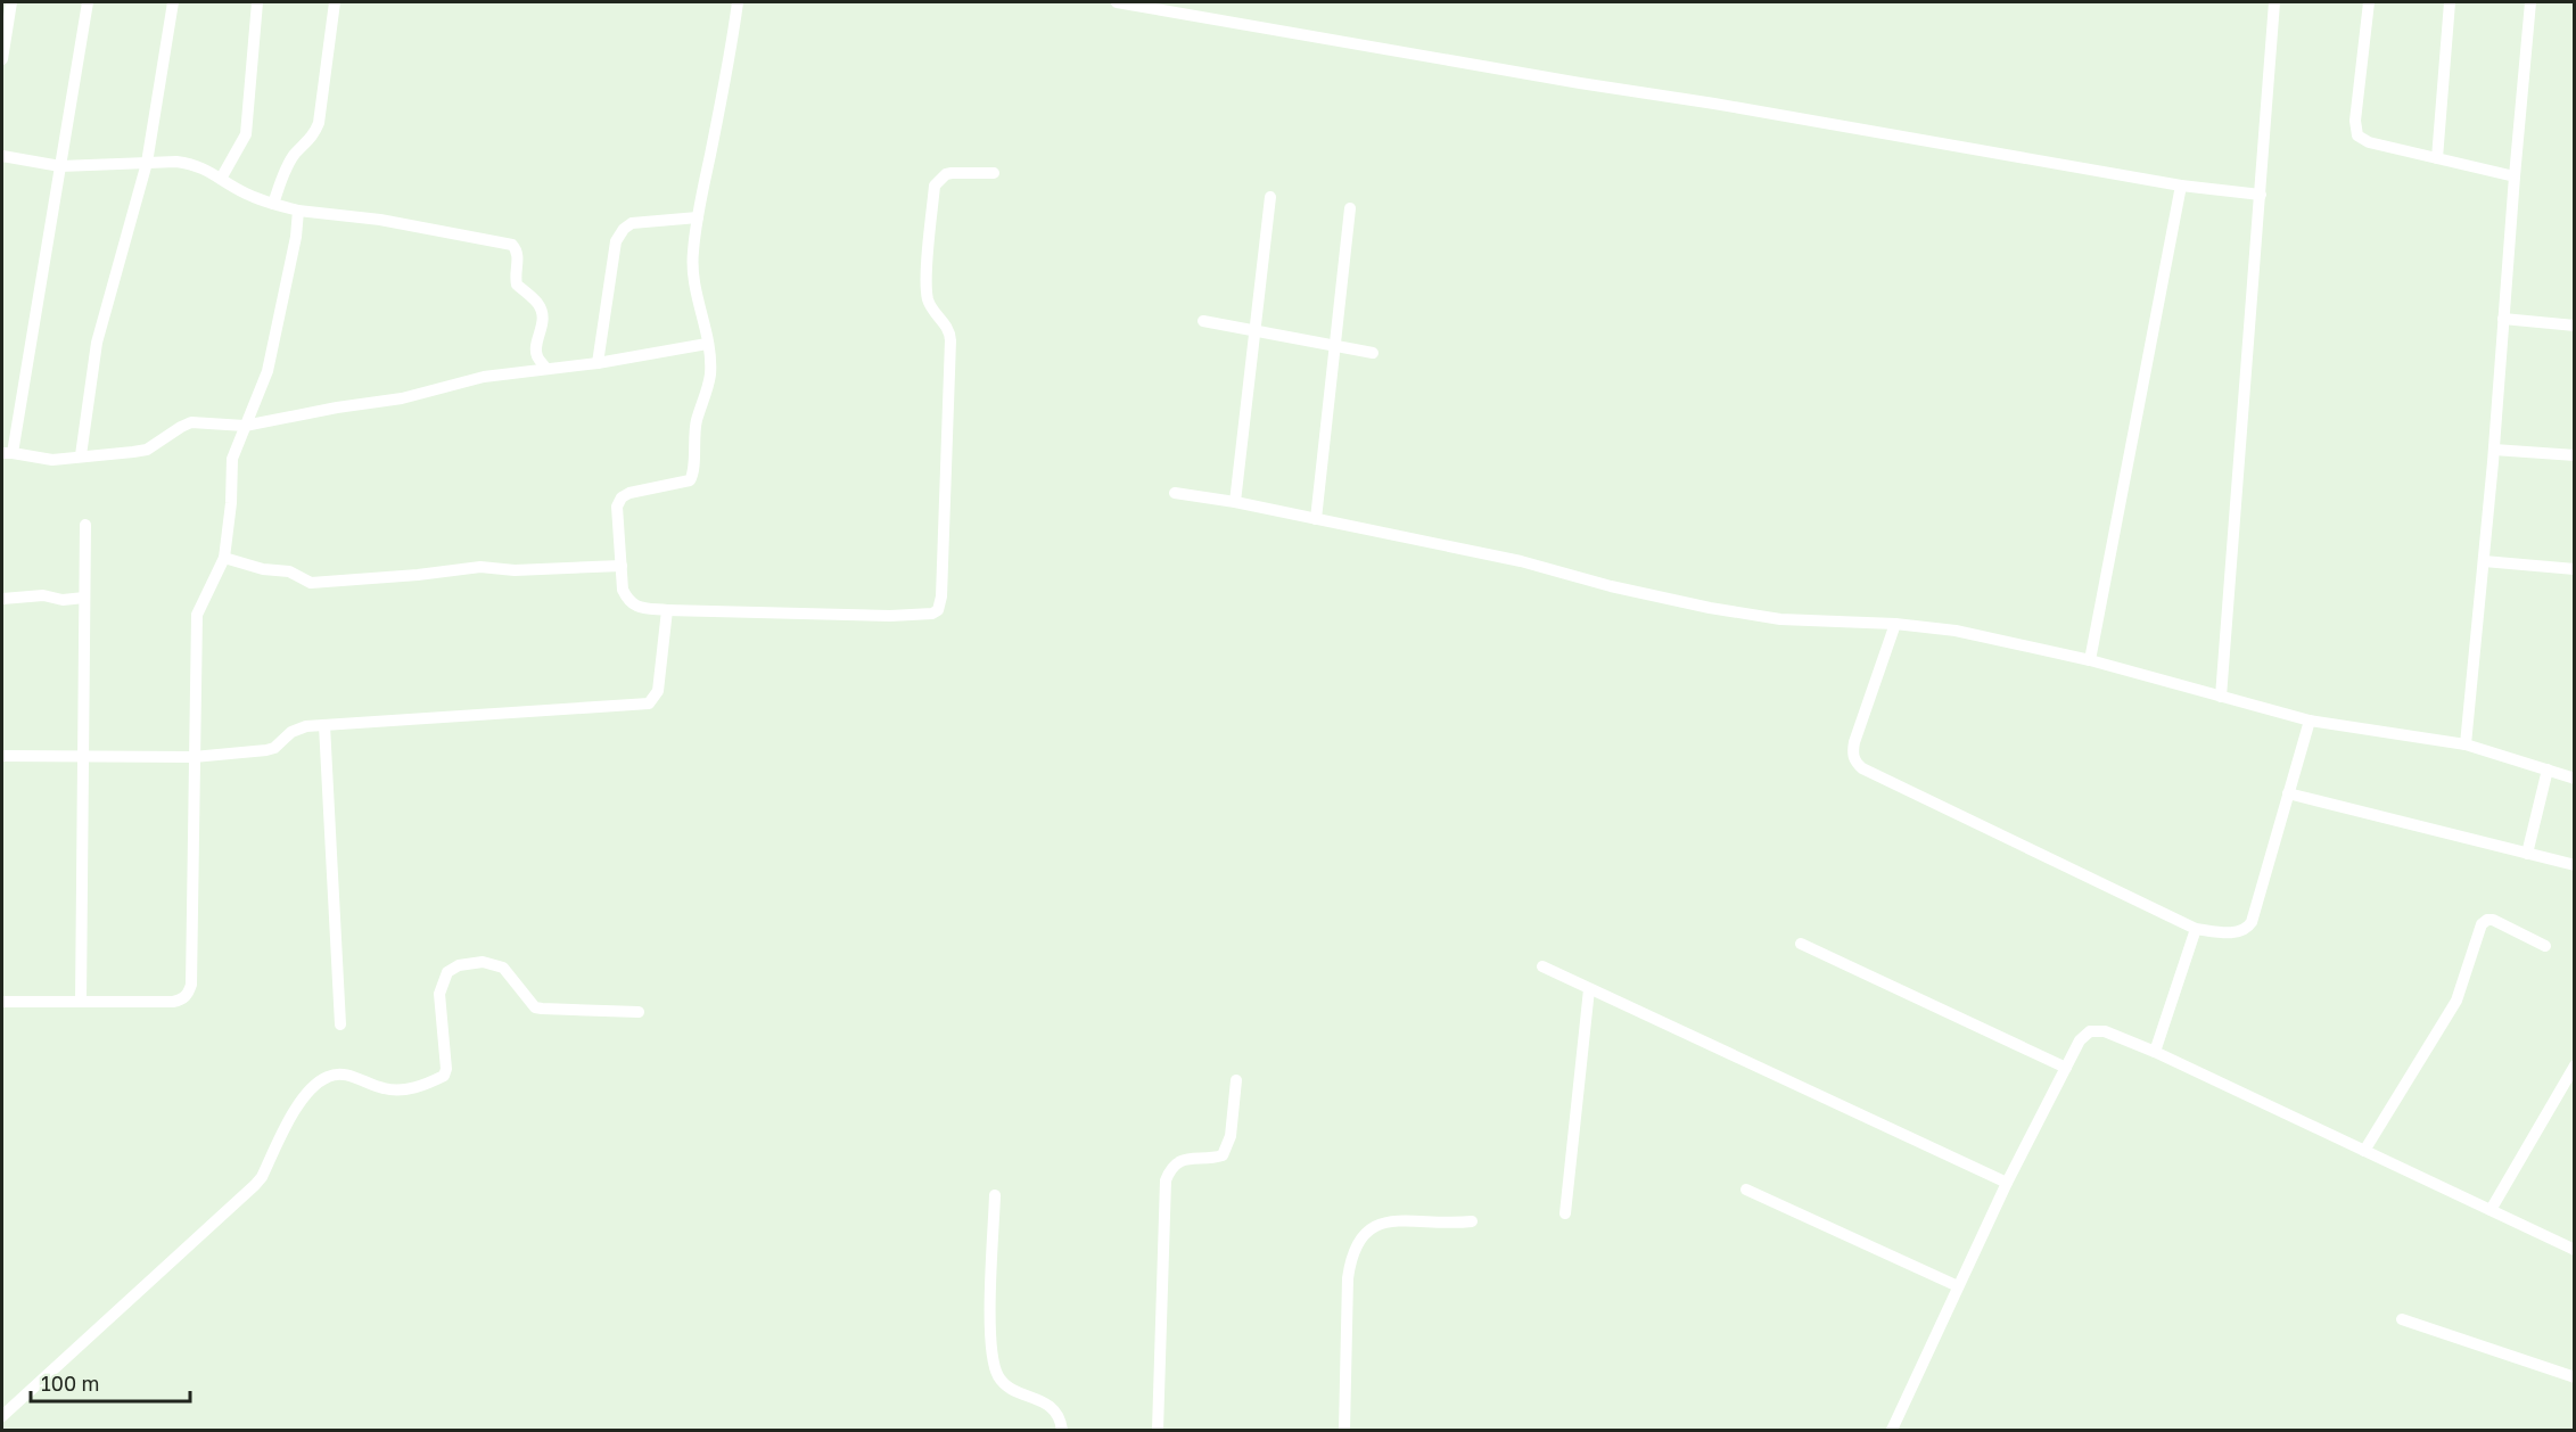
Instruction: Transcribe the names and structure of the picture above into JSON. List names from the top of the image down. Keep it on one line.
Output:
{"scale_bar":"100 m"}
